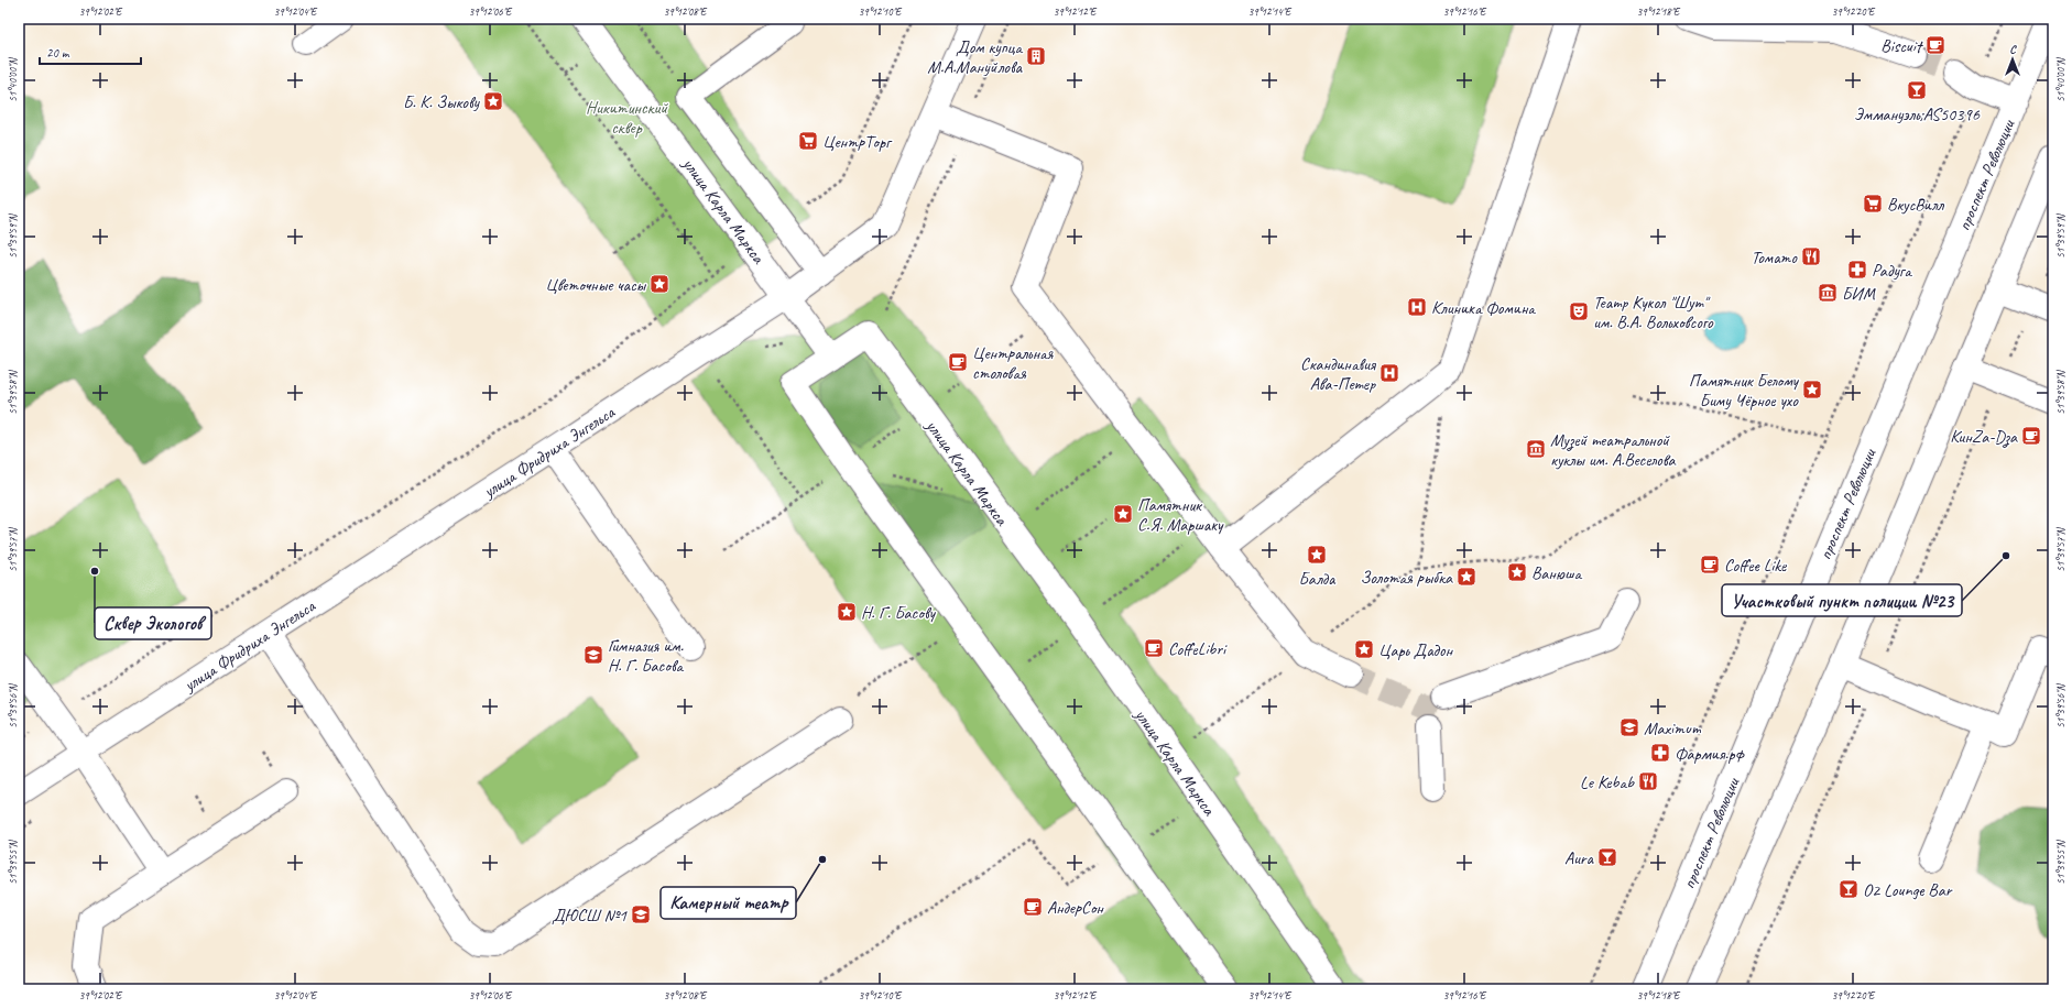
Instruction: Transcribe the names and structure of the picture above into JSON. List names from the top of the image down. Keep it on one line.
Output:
{"streets":{"street":["проспект Революции","улица Карла Маркса","улица Фридриха Энгельса"]},"crossings":[["улица Карла Маркса","улица Фридриха Энгельса"]],"parks":["Никитинский сквер"],"places":{"cafe":["Biscuit","Центральная столовая","КинZа-Dза","Coffee Like","CoffeLibri","АндерСон"],"building":["Дом купца М.А.Мануйлова"],"bar":["Эммануэль;AS50396","Aura","O2 Lounge Bar"],"place":["Б. К. Зыкову","Цветочные часы","Памятник Белому Биму Чёрное ухо","Памятник С.Я. Маршаку","Балда","Ванюша","Золотая рыбка","Н. Г. Басову","Царь Дадон"],"supermarket":["ЦентрТорг","ВкусВилл"],"restaurant":["Томато","Le Kebab"],"pharmacy":["Радуга","Фармия.рф"],"museum":["БИМ","Музей театральной куклы им. А.Веселова"],"hospital":["Клиника Фомина","Скандинавия Ава-Петер"],"theatre":["Театр Кукол \"Шут\" им. В.А. Вольховсого"],"other":["Участковый пункт полиции №23","Сквер Экологов","Камерный театр"],"school or university":["Гимназия им. Н. Г. Басова","Maximum","ДЮСШ №1"]},"scale_bar":"20 m","north":"top","coordinates":["39°12'02\"E","39°12'04\"E","39°12'06\"E","39°12'08\"E","39°12'10\"E","39°12'12\"E","39°12'14\"E","39°12'16\"E","39°12'18\"E","39°12'20\"E","51°40'00\"N","51°39'59\"N","51°39'58\"N","51°39'57\"N","51°39'56\"N","51°39'55\"N"]}
